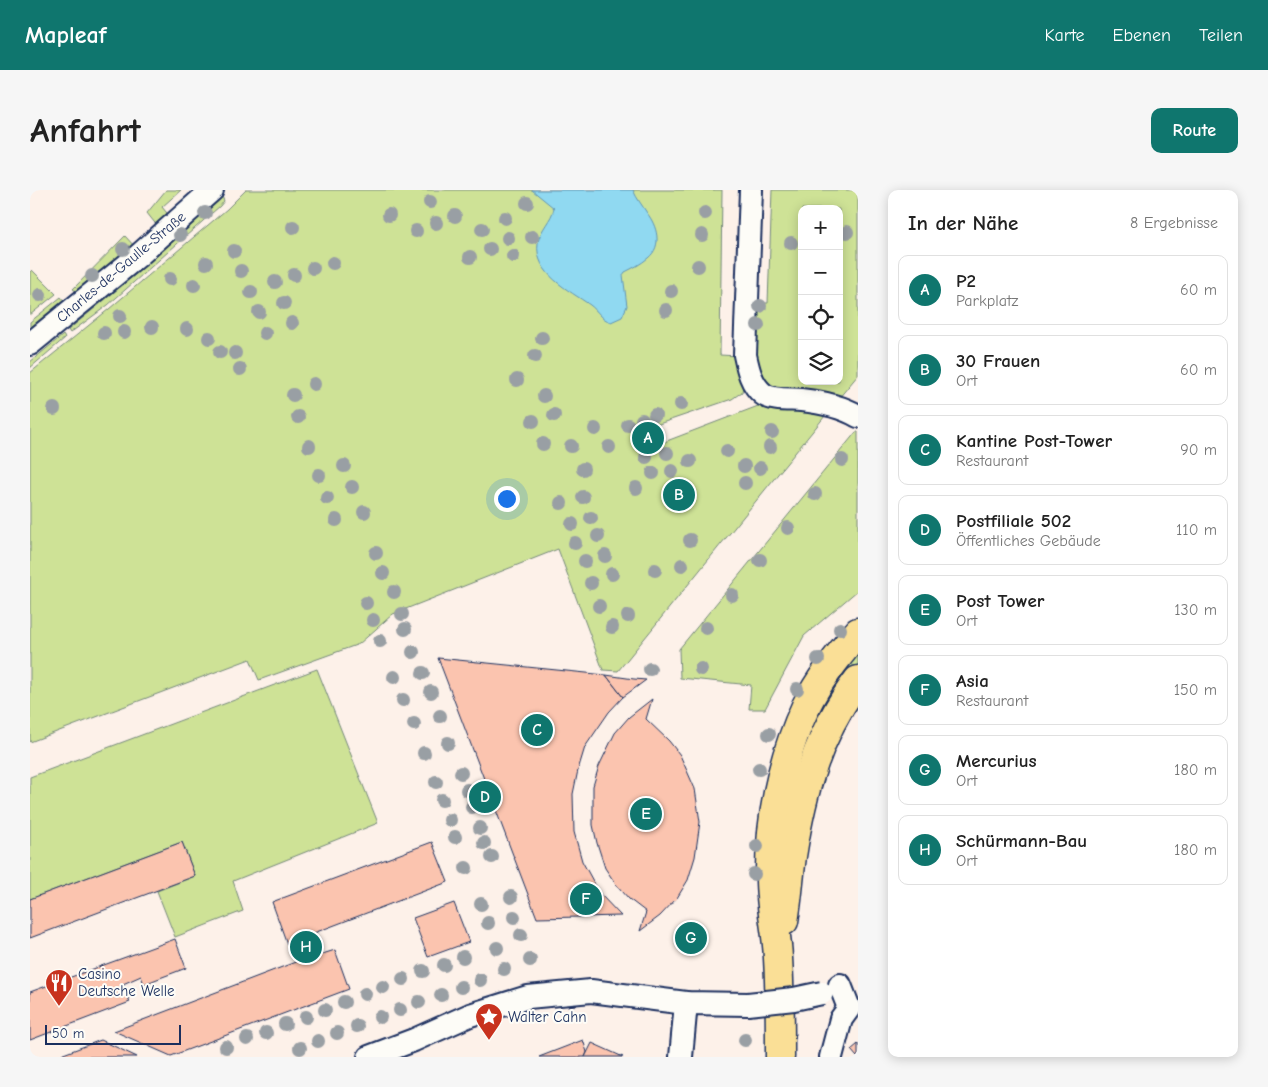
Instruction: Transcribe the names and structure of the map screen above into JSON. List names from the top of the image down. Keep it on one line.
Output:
{"streets":{"street":["Charles-de-Gaulle-Straße"]},"places":{"restaurant":["Casino Deutsche Welle"],"place":["Walter Cahn"]},"scale_bar":"50 m","page":{"header":"Mapleaf","nav":["Karte","Ebenen","Teilen"],"buttons":"Route","title":"Anfahrt","heading":["In der Nähe","8 Ergebnisse"],"map_buttons":["+","−"],"list":[{"mark":"A","name":"P2","note":"Parkplatz","value":"60 m"},{"mark":"B","name":"30 Frauen","note":"Ort","value":"60 m"},{"mark":"C","name":"Kantine Post-Tower","note":"Restaurant","value":"90 m"},{"mark":"D","name":"Postfiliale 502","note":"Öffentliches Gebäude","value":"110 m"},{"mark":"E","name":"Post Tower","note":"Ort","value":"130 m"},{"mark":"F","name":"Asia","note":"Restaurant","value":"150 m"},{"mark":"G","name":"Mercurius","note":"Ort","value":"180 m"},{"mark":"H","name":"Schürmann-Bau","note":"Ort","value":"180 m"}],"pins":["A","B","C","D","E","F","G","H"],"scale":"50 m"}}
